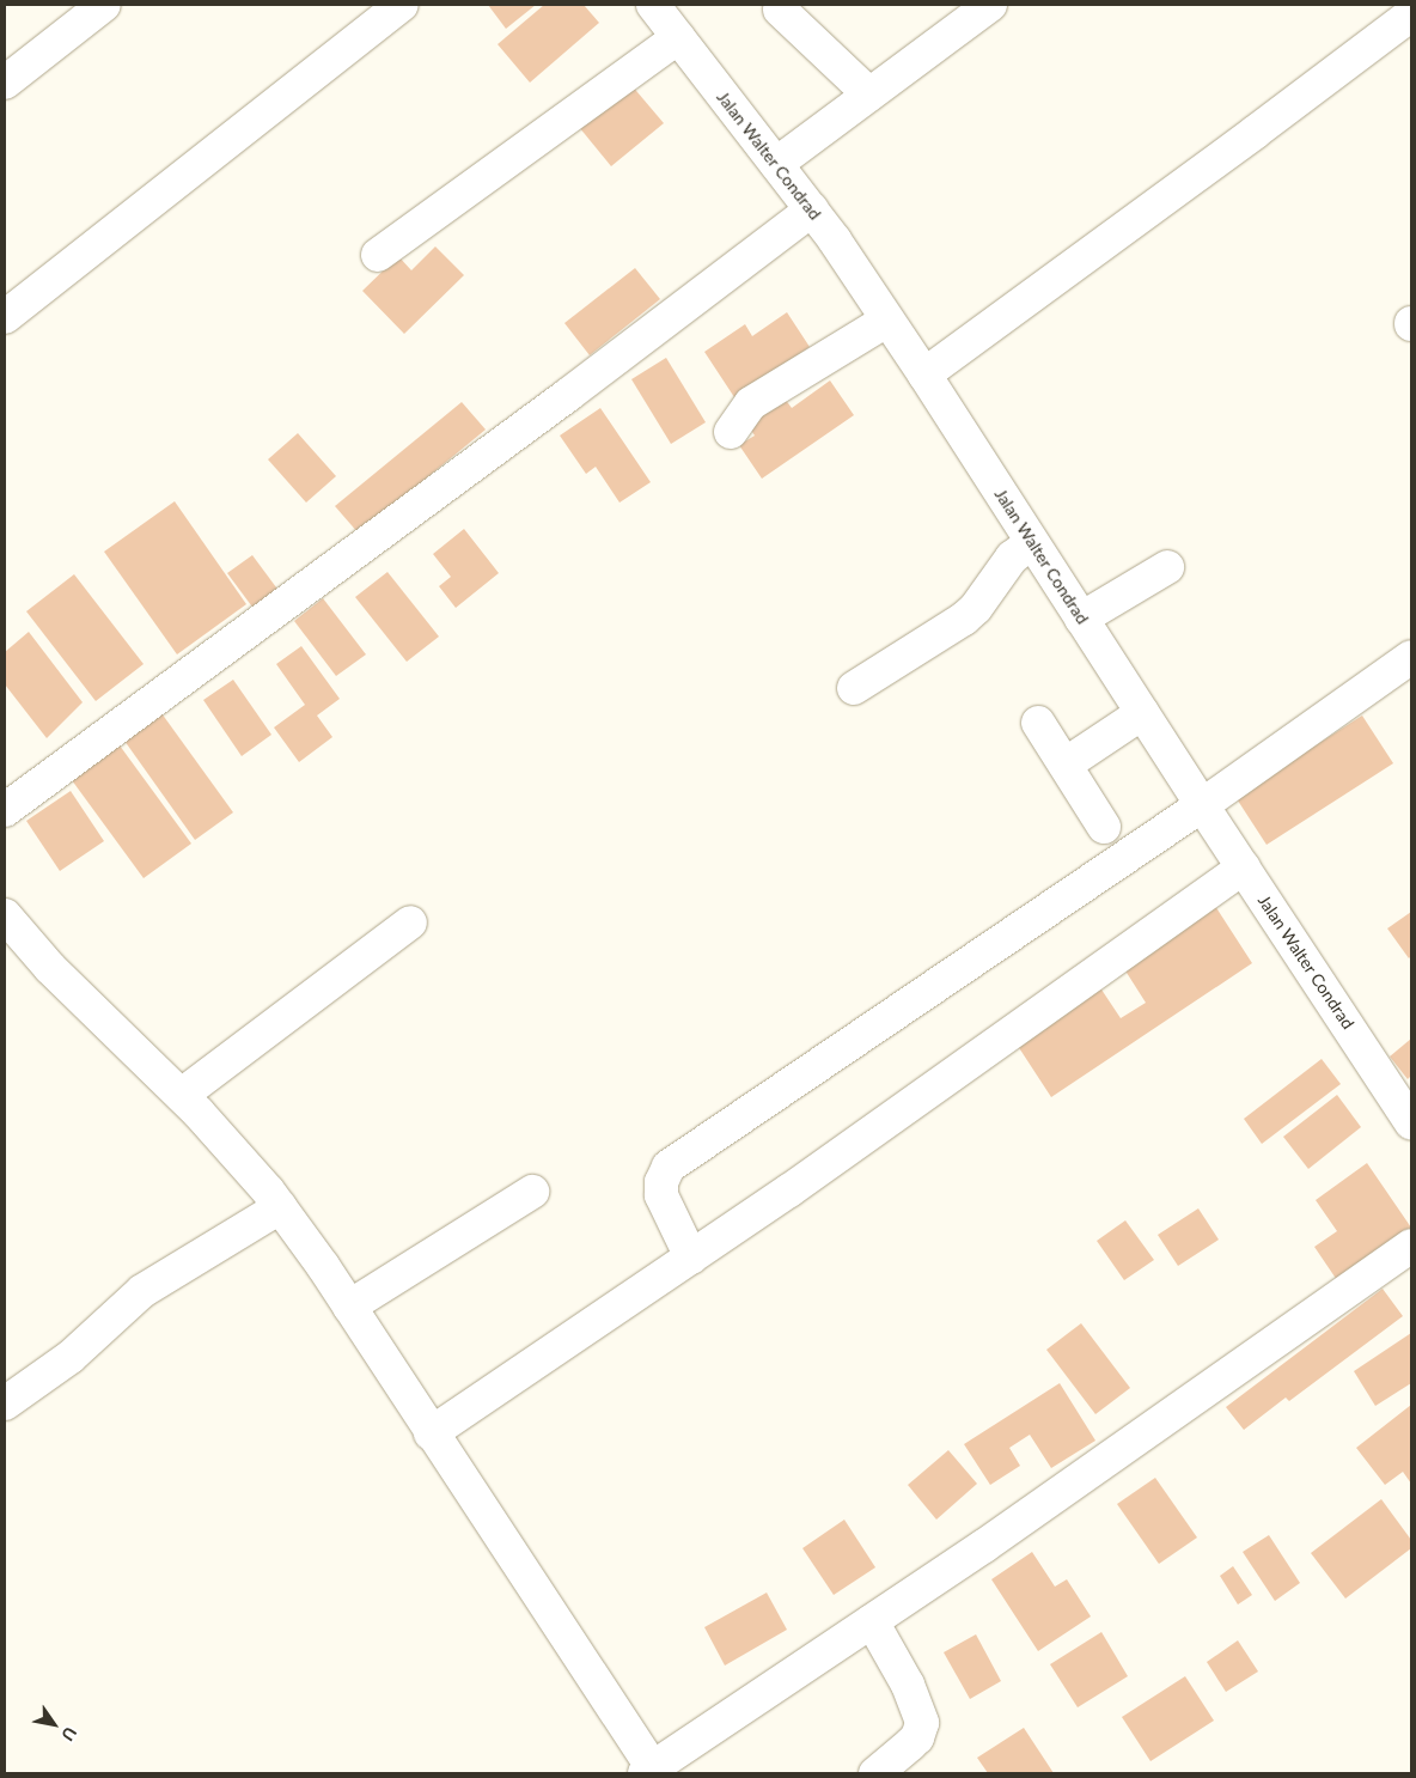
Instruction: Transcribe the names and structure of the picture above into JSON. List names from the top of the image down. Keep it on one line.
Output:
{"streets":{"street":["Jalan Walter Condrad"]},"north":"bottom right"}
